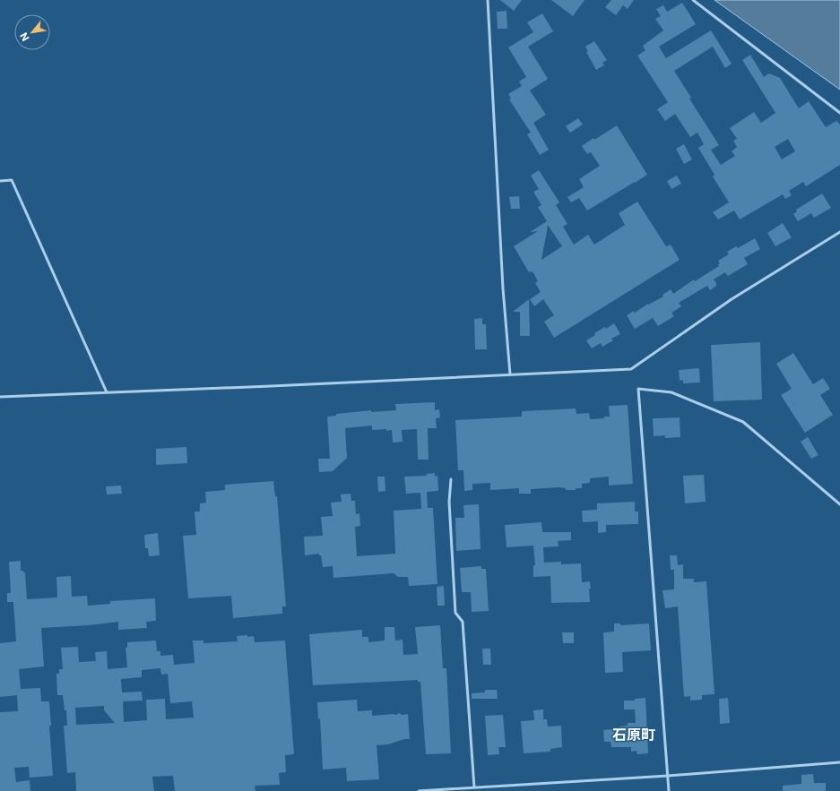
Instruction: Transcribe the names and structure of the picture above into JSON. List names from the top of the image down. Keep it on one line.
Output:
{"districts":["石原町"],"north":"bottom left"}
